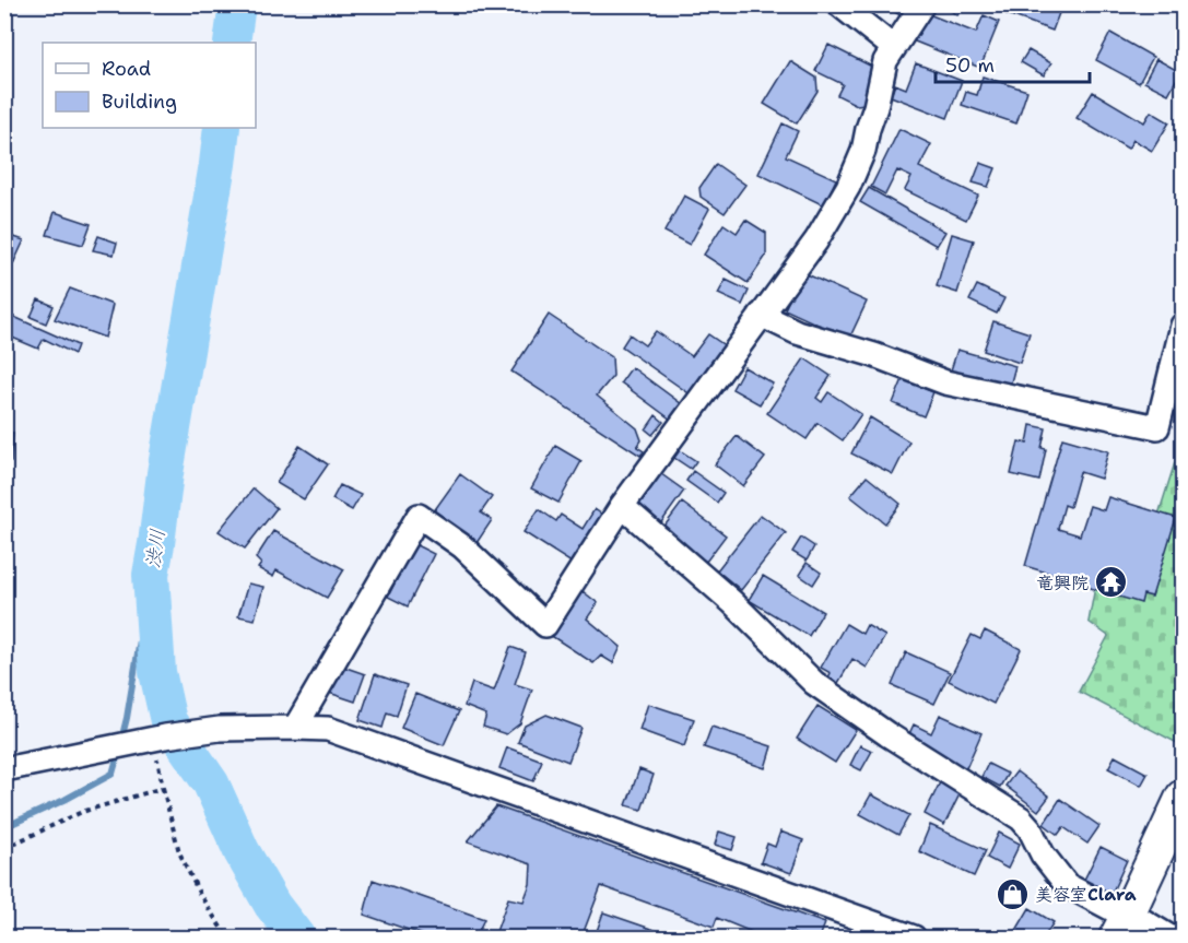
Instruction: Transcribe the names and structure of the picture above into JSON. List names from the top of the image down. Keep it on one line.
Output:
{"water":["渋川"],"places":{"temple":["竜興院"],"shop":["美容室Clara"]},"legend":["Road","Building"],"scale_bar":"50 m"}
